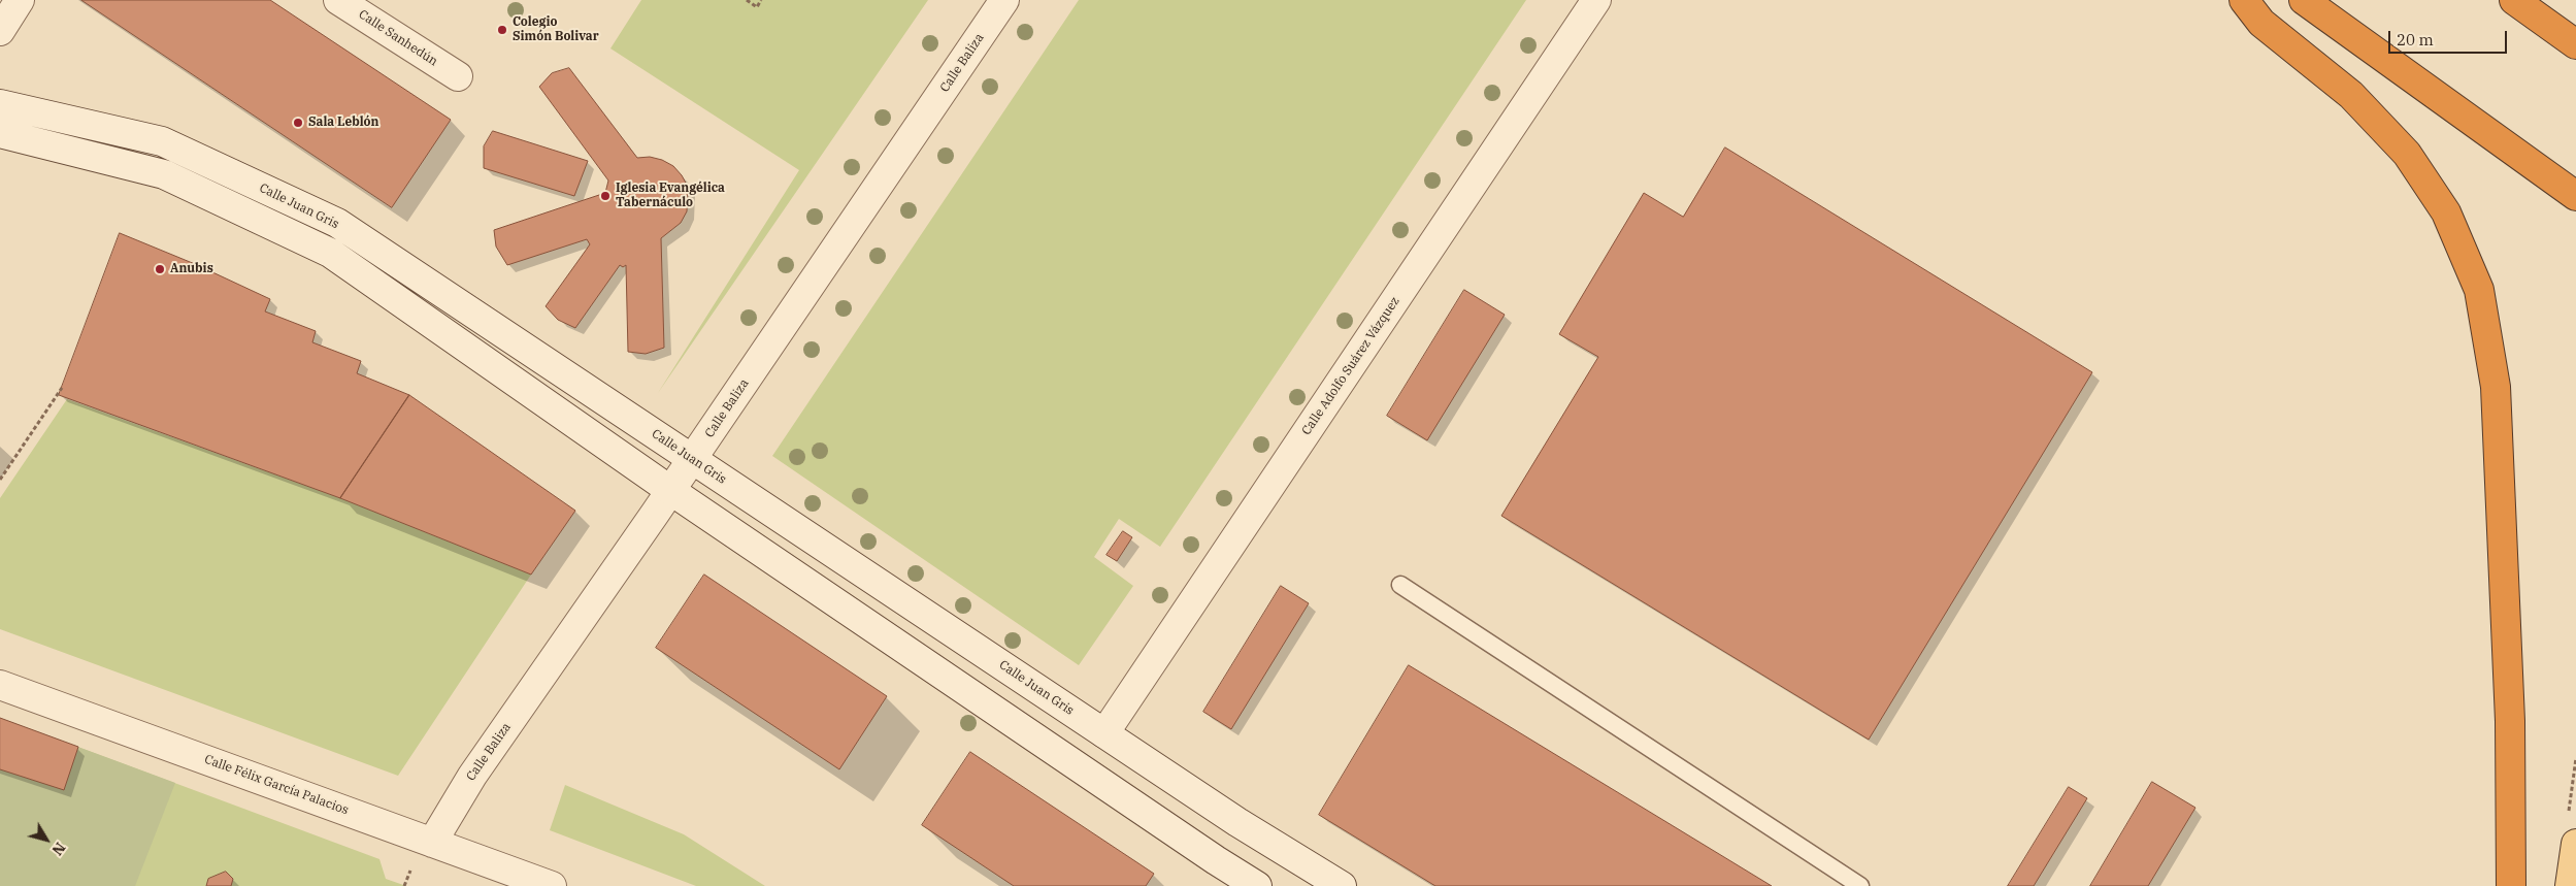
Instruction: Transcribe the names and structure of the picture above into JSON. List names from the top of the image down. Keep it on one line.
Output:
{"streets":{"main road":["Calle Sanhedún","Calle Baliza","Calle Juan Gris","Calle Adolfo Suárez Vázquez","Calle Félix García Palacios"]},"crossings":[["Calle Baliza","Calle Juan Gris"],["Calle Baliza","Calle Félix García Palacios"],["Calle Juan Gris","Calle Adolfo Suárez Vázquez"]],"places":["Colegio Simón Bolivar","Sala Leblón","Iglesia Evangélica Tabernáculo","Anubis"],"scale_bar":"20 m","north":"bottom right"}
